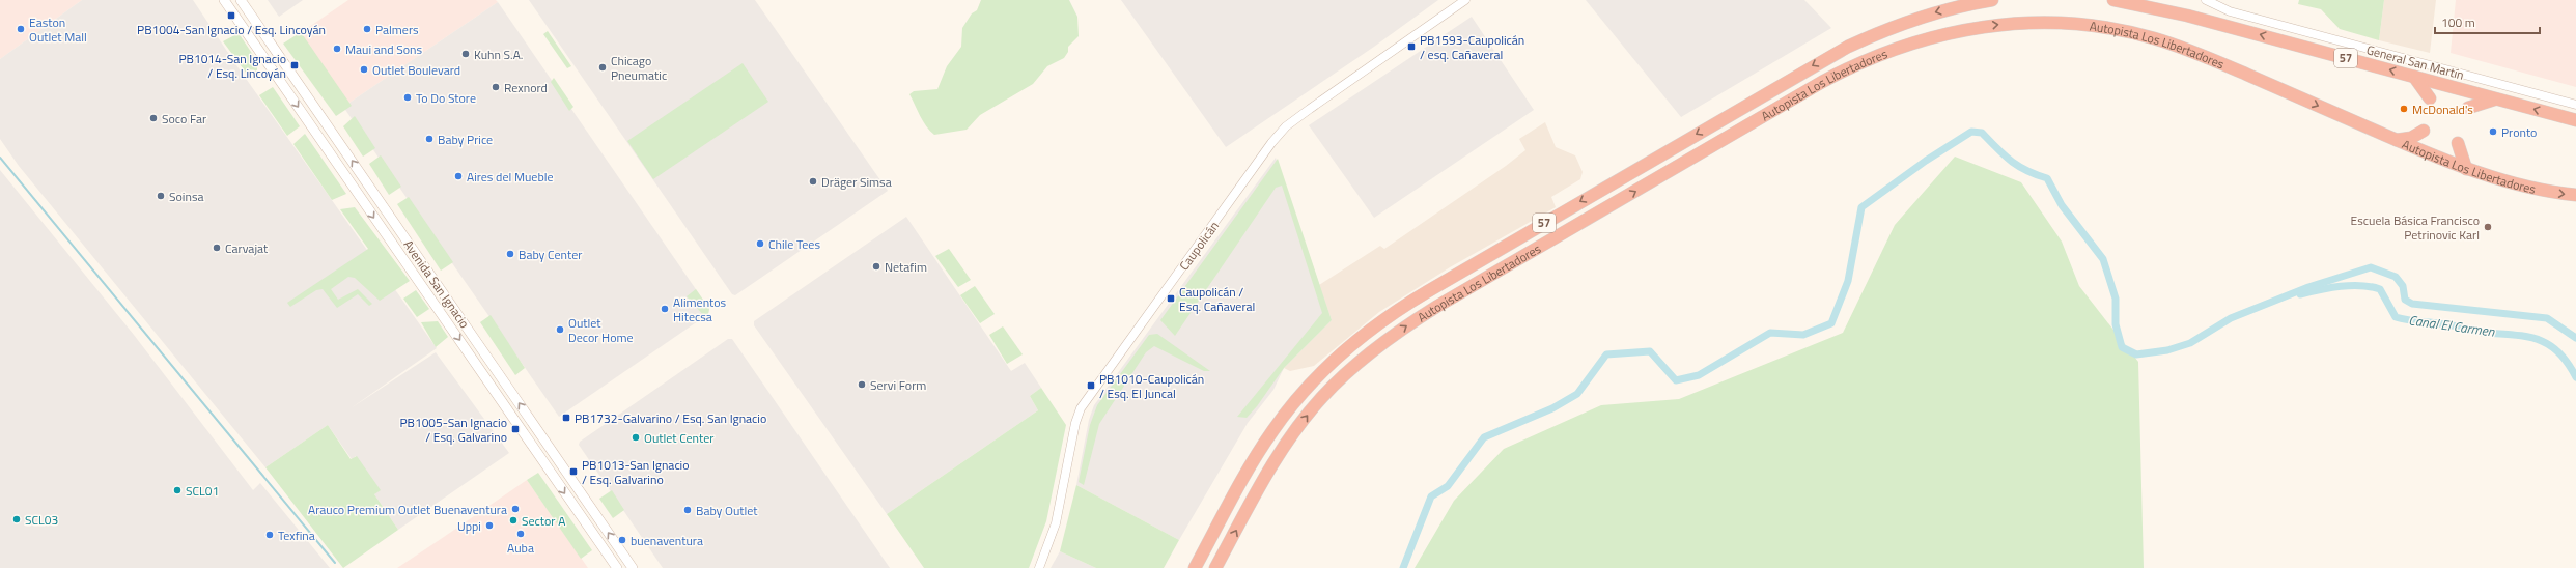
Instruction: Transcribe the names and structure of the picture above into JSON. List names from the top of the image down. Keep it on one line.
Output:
{"streets":{"highway":["Autopista Los Libertadores","57"],"main road":["Avenida San Ignacio"],"street":["General San Martín","Caupolicán"]},"water":["Canal El Carmen"],"places":{"transit":["PB1004-San Ignacio / Esq. Lincoyán","PB1593-Caupolicán / esq. Cañaveral","PB1014-San Ignacio / Esq. Lincoyán","Caupolicán / Esq. Cañaveral","PB1010-Caupolicán / Esq. El Juncal","PB1732-Galvarino / Esq. San Ignacio","PB1005-San Ignacio / Esq. Galvarino","PB1013-San Ignacio / Esq. Galvarino"],"other":["Easton Outlet Mall","Palmers","Maui and Sons","Kuhn S.A.","Chicago Pneumatic","Outlet Boulevard","Rexnord","To Do Store","McDonald's","Soco Far","Pronto","Baby Price","Aires del Mueble","Dräger Simsa","Soinsa","Escuela Básica Francisco Petrinovic Karl","Chile Tees","Carvajat","Baby Center","Netafim","Alimentos Hitecsa","Outlet Decor Home","Servi Form","Outlet Center","SCL01","Arauco Premium Outlet Buenaventura","Baby Outlet","SCL03","Sector A","Uppi","Auba","Texfina","buenaventura"]},"scale_bar":"100 m"}
